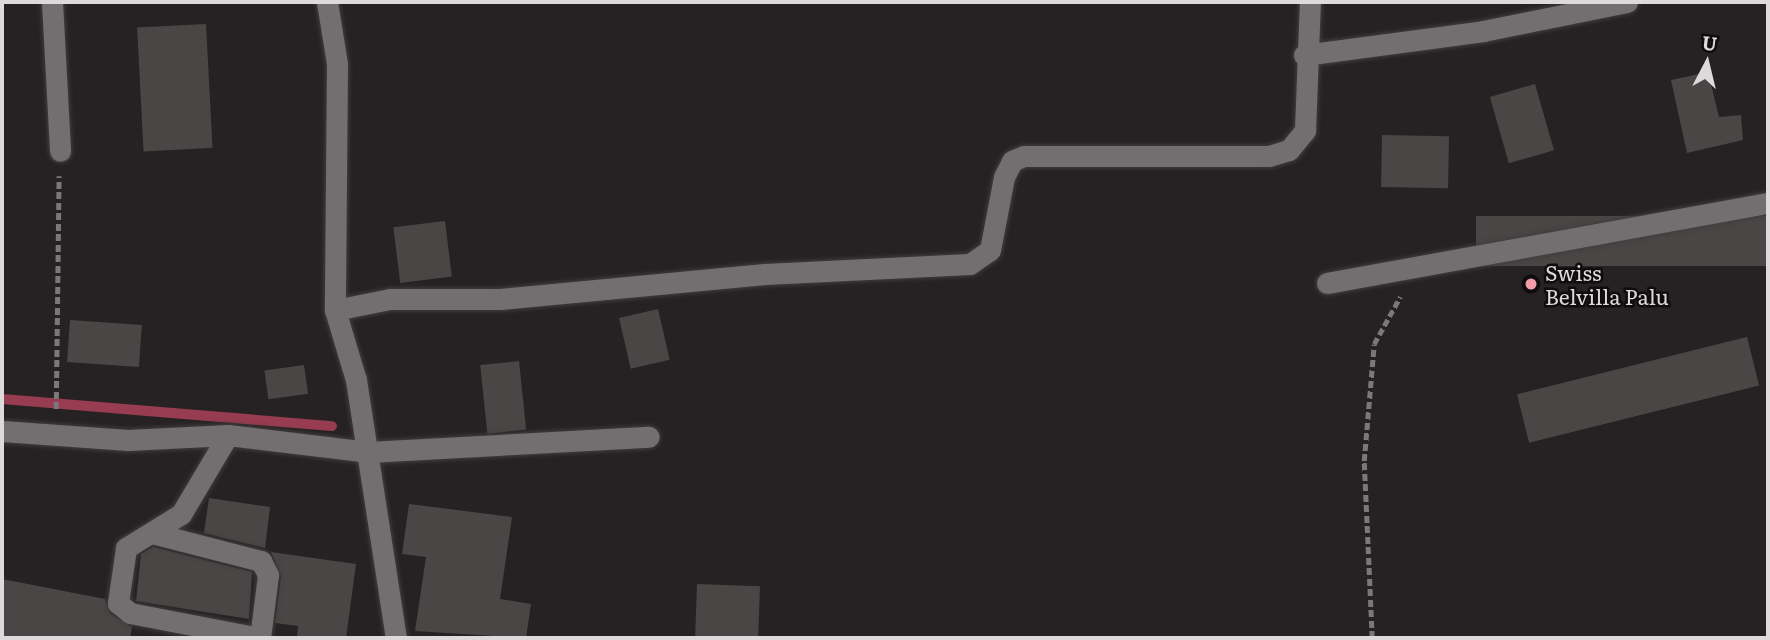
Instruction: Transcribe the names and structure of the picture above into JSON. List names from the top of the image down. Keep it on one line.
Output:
{"places":["Swiss Belvilla Palu"],"north":"top"}
